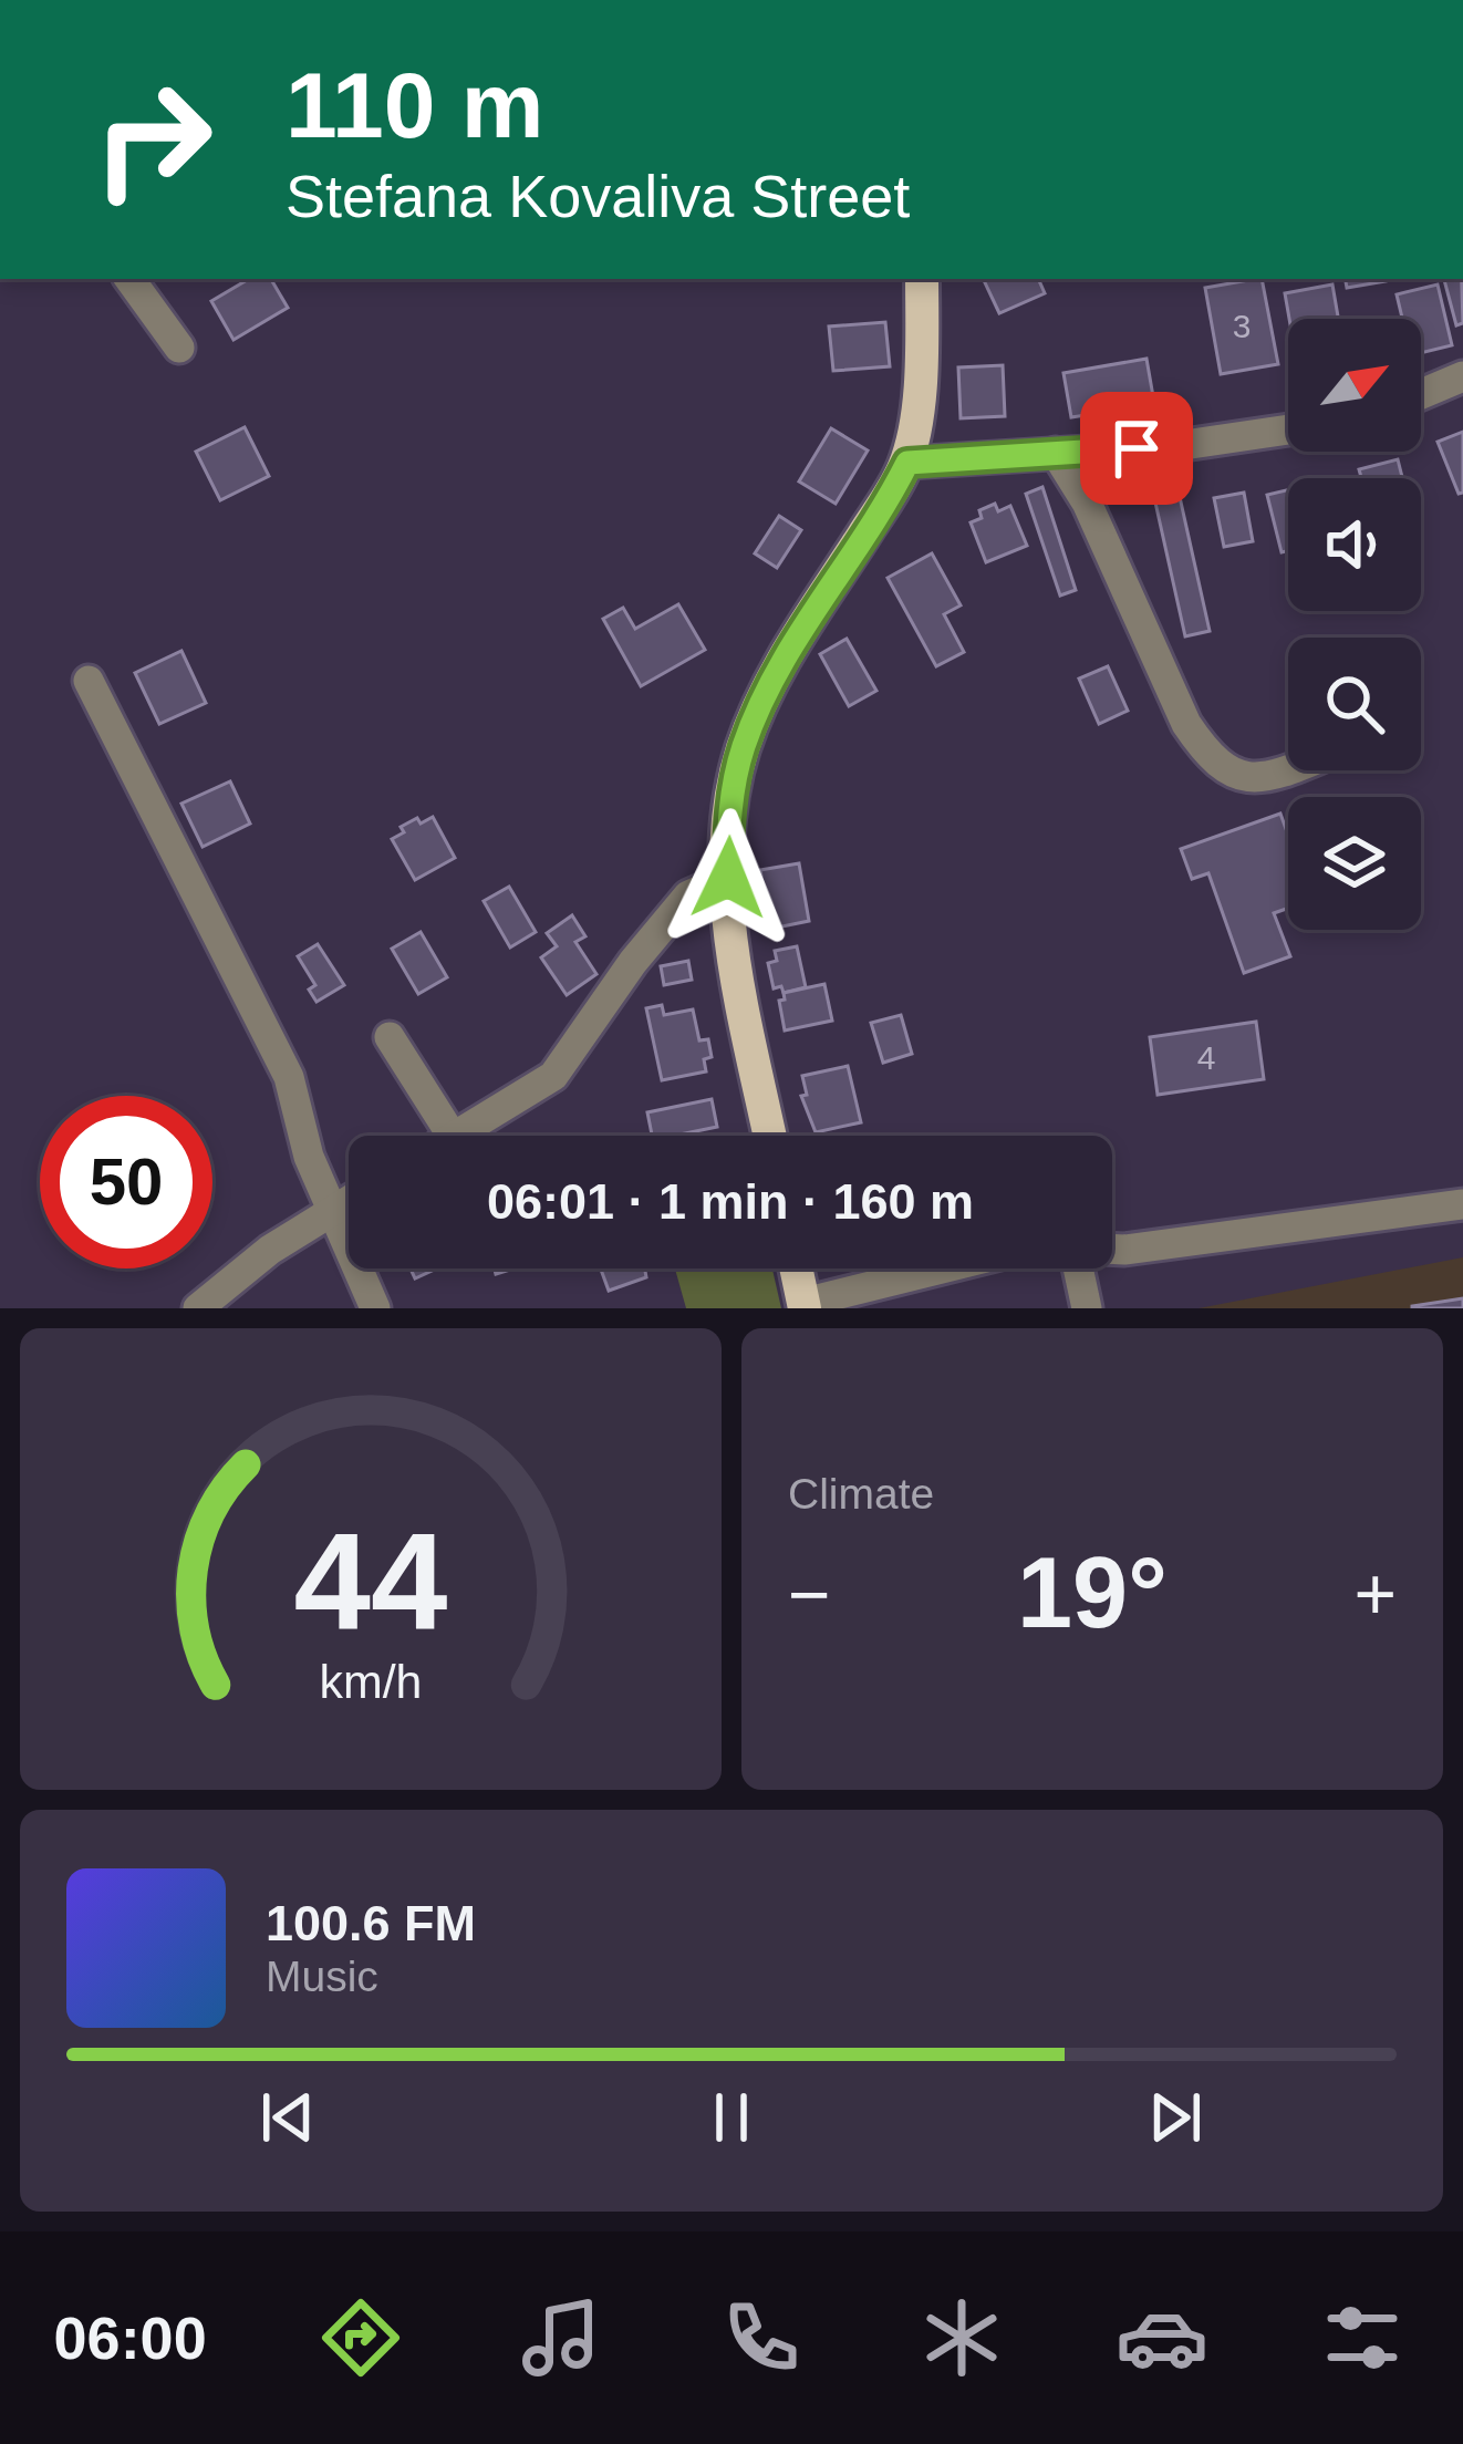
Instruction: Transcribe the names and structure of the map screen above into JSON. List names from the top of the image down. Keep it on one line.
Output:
{"house_numbers":["3","4"],"north":"top right","page":{"turn":["110 m","Stefana Kovaliva Street"],"limit":"50","trip":"06:01 · 1 min · 160 m","tile":"Climate","heat":["−","19°","+"],"song":["100.6 FM","Music"],"tabs":"06:00","gauge":["44","km/h"]}}
